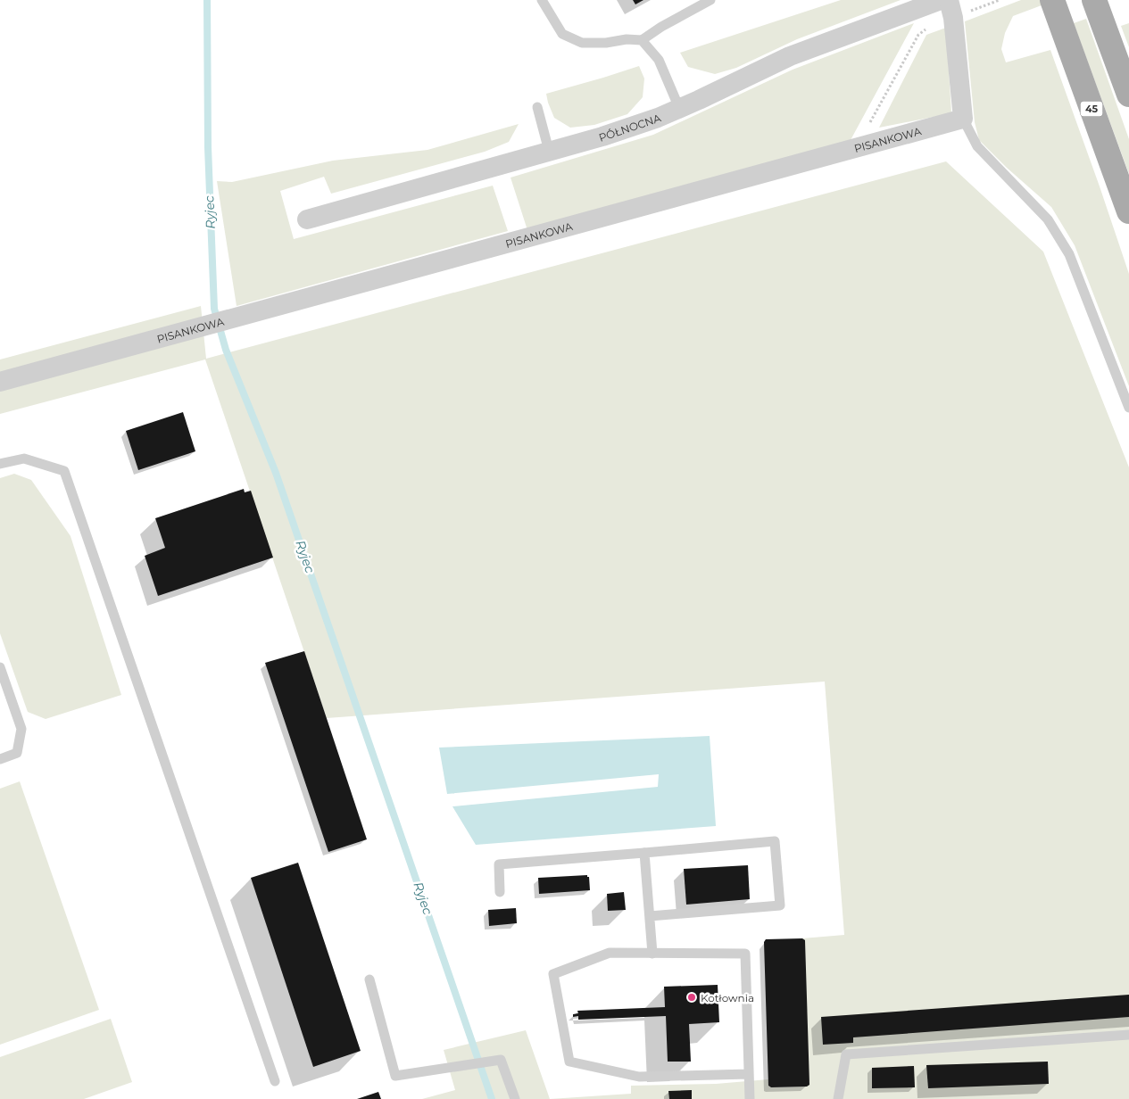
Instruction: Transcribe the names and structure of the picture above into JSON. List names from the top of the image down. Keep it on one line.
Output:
{"streets":{"main road":["45"],"street":["PÓŁNOCNA","PISANKOWA"]},"water":["Ryjec"],"places":["Kotłownia"]}
